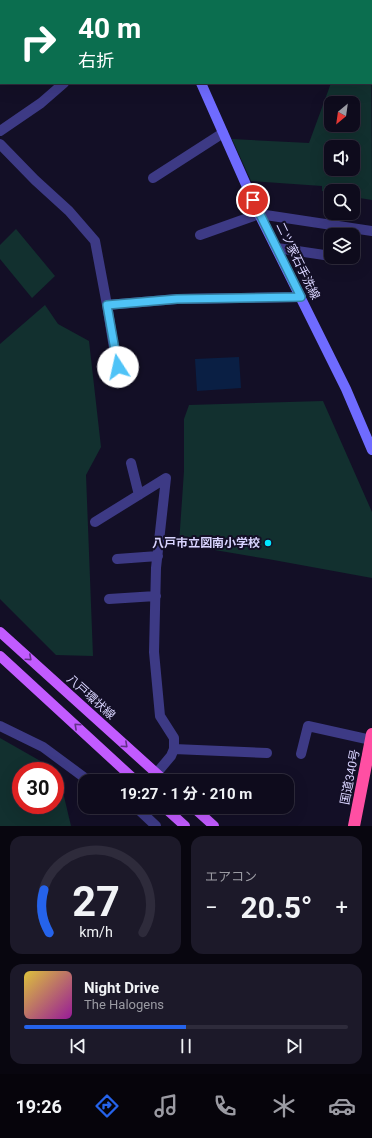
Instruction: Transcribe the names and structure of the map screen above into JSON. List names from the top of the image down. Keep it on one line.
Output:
{"streets":{"highway":["国道340号"],"main road":["八戸環状線"],"street":["二ツ家石手洗線"]},"places":["八戸市立図南小学校"],"north":"bottom left","page":{"turn":["40 m","右折"],"limit":"30","trip":"19:27 · 1 分 · 210 m","tile":"エアコン","heat":["−","20.5°","+"],"song":["Night Drive","The Halogens"],"tabs":"19:26","gauge":["27","km/h"]}}
